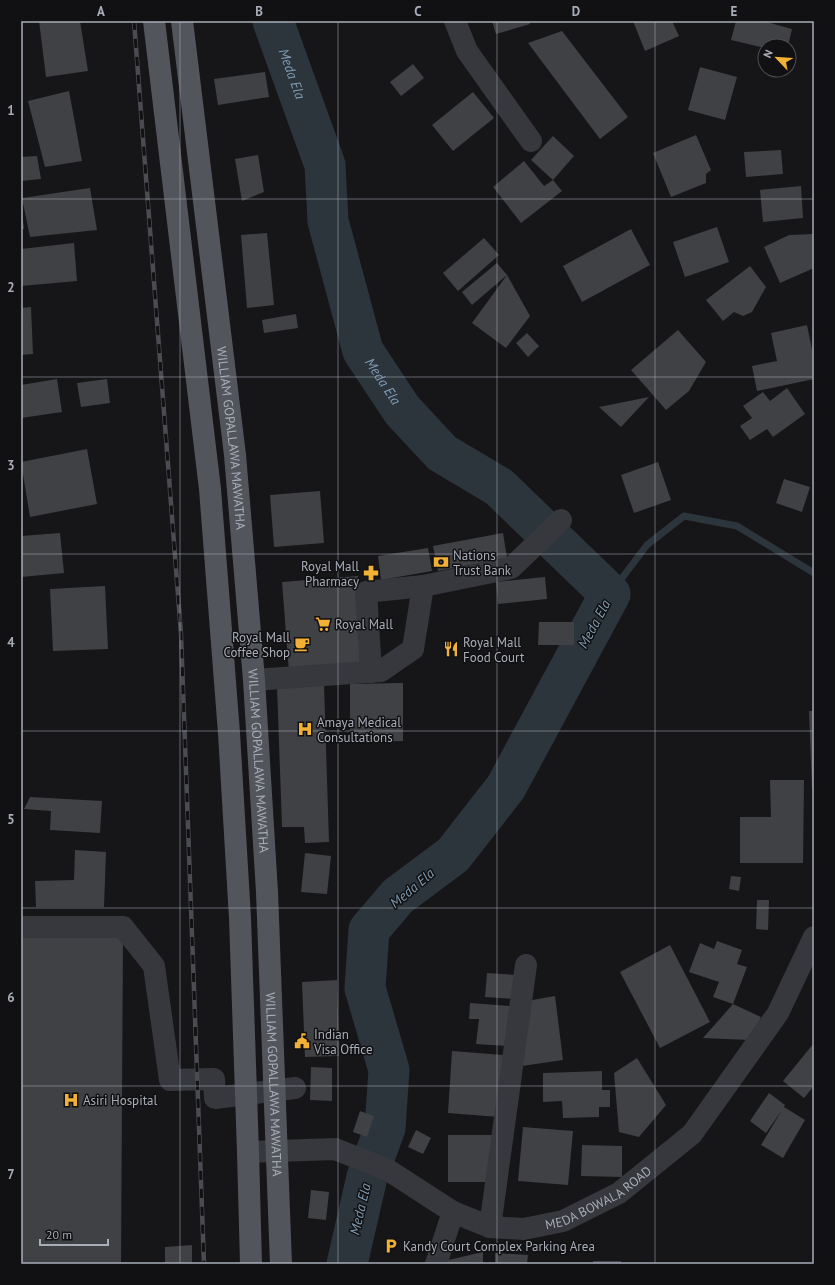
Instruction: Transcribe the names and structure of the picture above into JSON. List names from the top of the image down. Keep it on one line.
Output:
{"streets":{"main road":["WILLIAM GOPALLAWA MAWATHA"],"street":["MEDA BOWALA ROAD"]},"crossings":[["WILLIAM GOPALLAWA MAWATHA","MEDA BOWALA ROAD"]],"water":["Meda Ela"],"places":{"bank":["Nations Trust Bank"],"pharmacy":["Royal Mall Pharmacy"],"supermarket":["Royal Mall"],"cafe":["Royal Mall Coffee Shop"],"restaurant":["Royal Mall Food Court"],"hospital":["Amaya Medical Consultations","Asiri Hospital"],"public building":["Indian Visa Office"],"parking":["Kandy Court Complex Parking Area"]},"scale_bar":"20 m","north":"top left","grid":{"columns":["A","B","C","D","E"],"rows":["1","2","3","4","5","6","7"]}}
